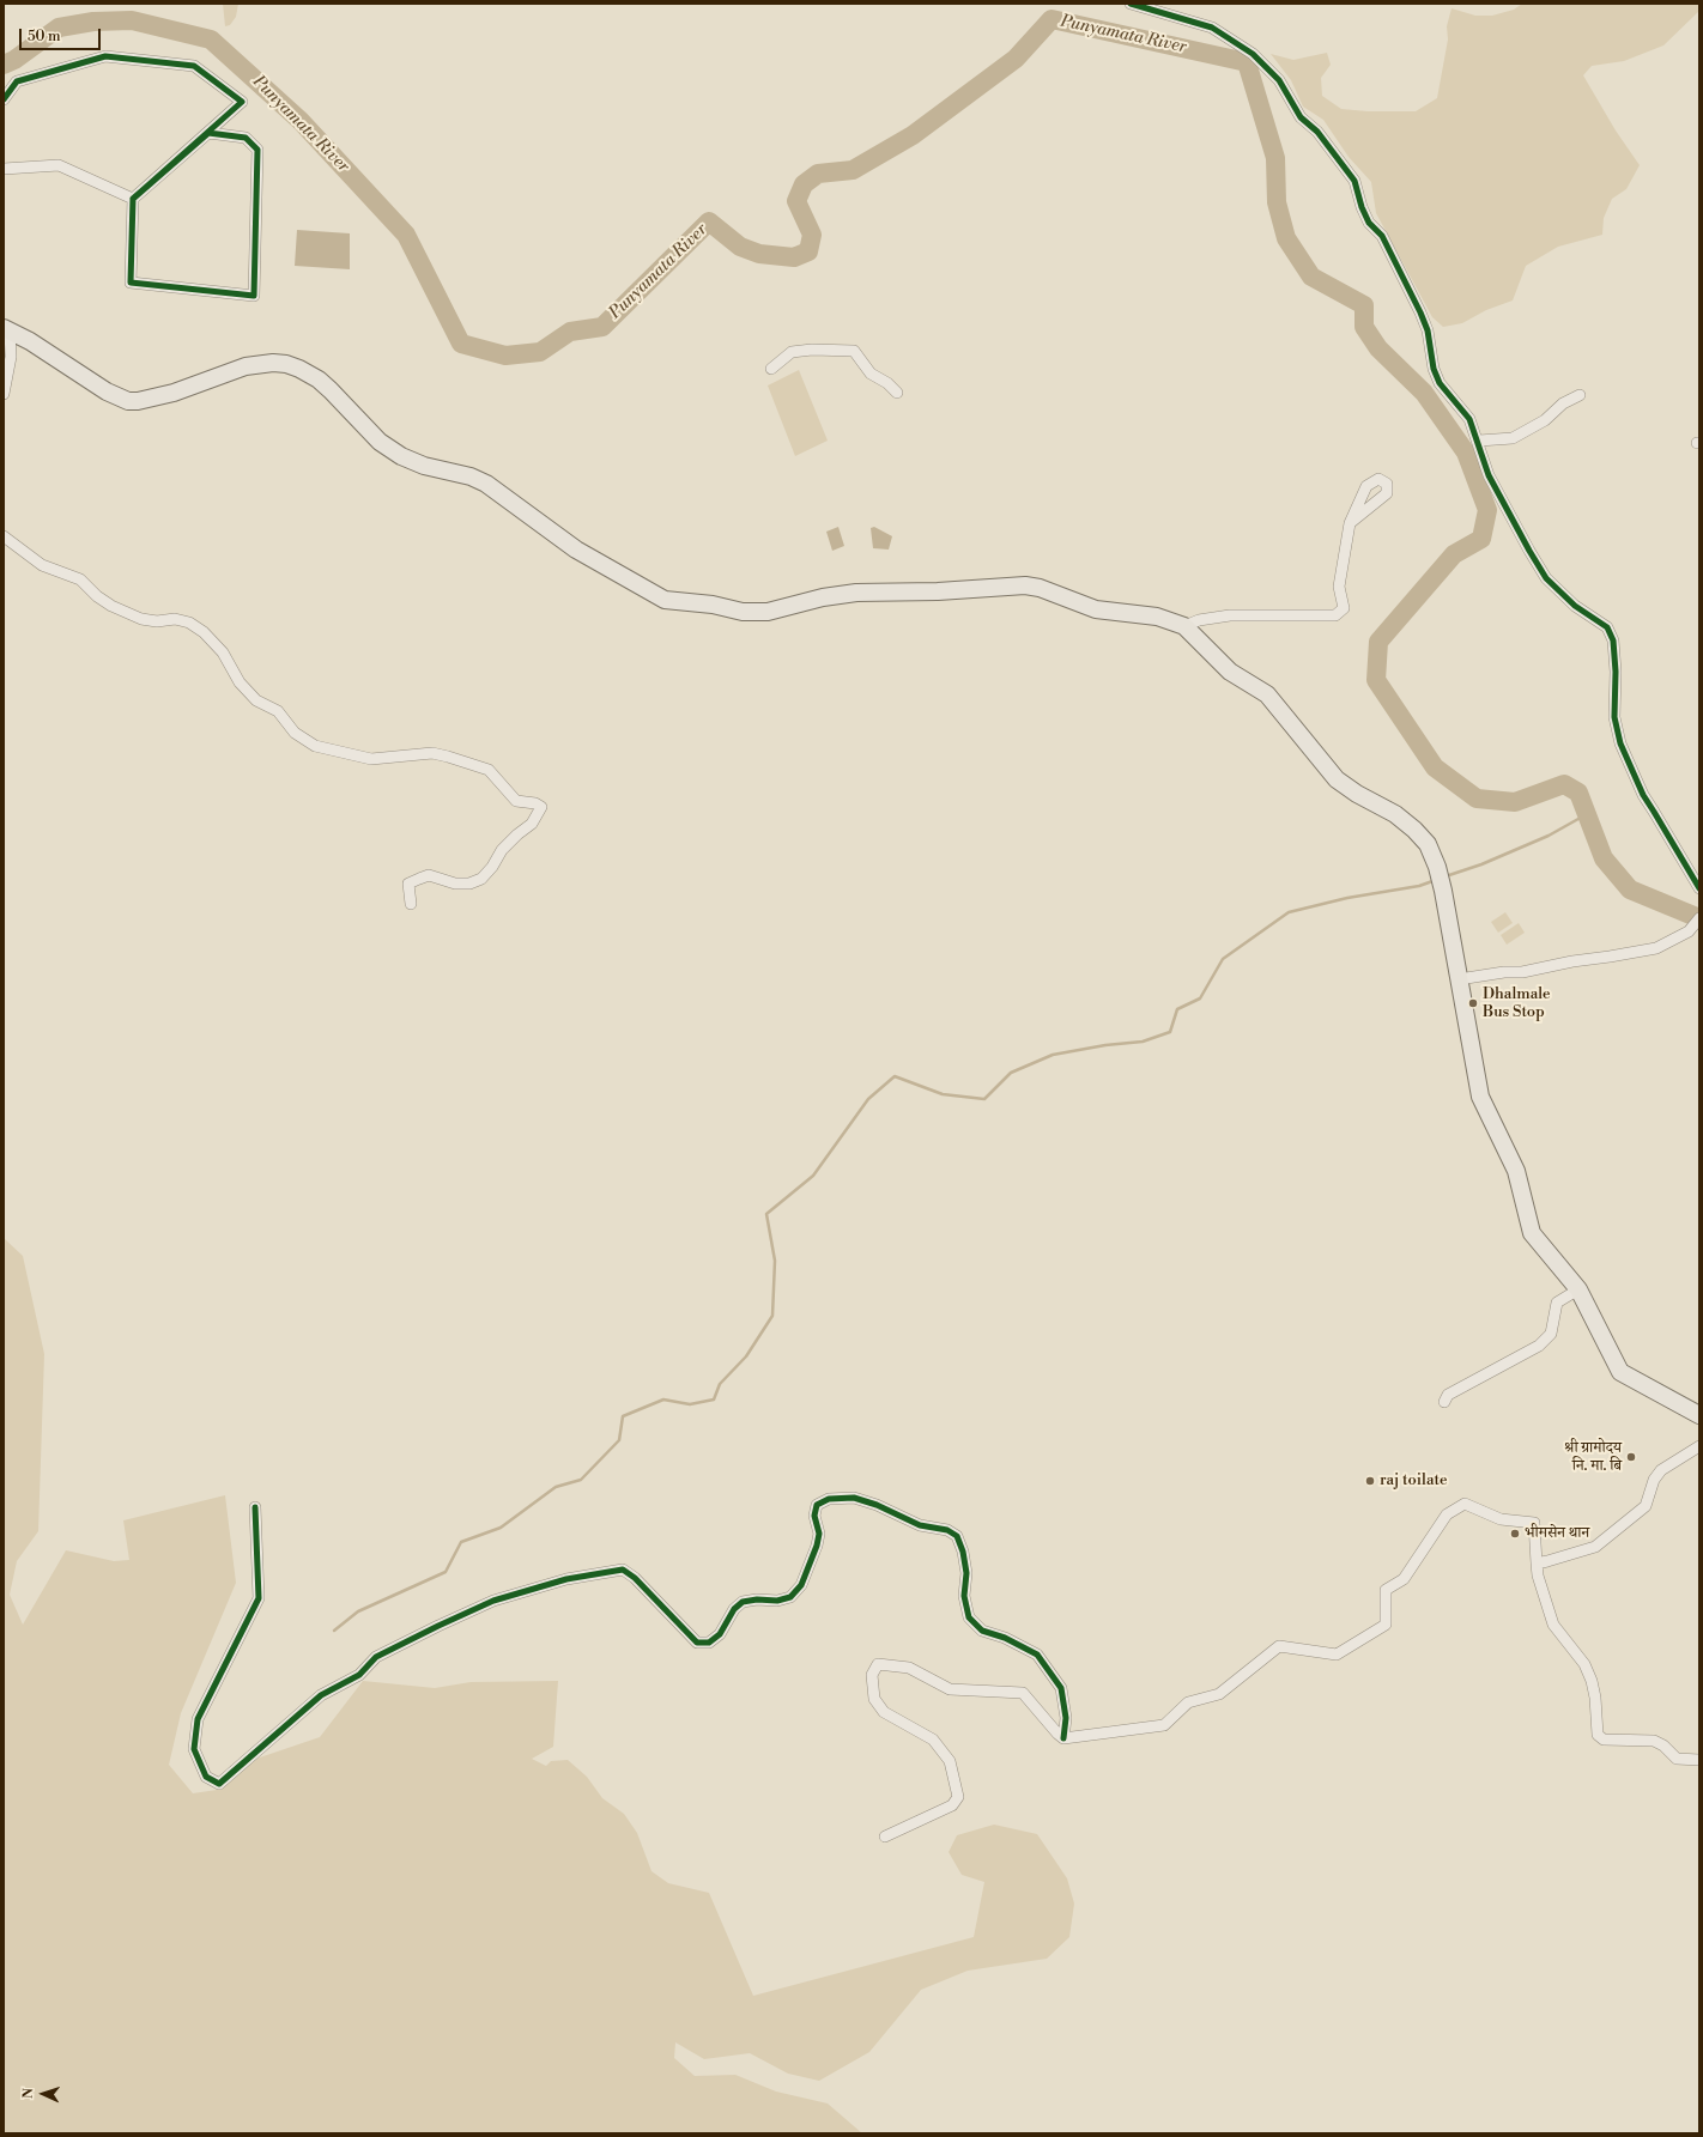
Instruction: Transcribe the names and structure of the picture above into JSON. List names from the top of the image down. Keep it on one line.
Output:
{"water":["Punyamata River"],"places":["Dhalmale Bus Stop","श्री ग्रामोदय नि. मा. बि","raj toilate","भीमसेन थान"],"scale_bar":"50 m","north":"left"}
